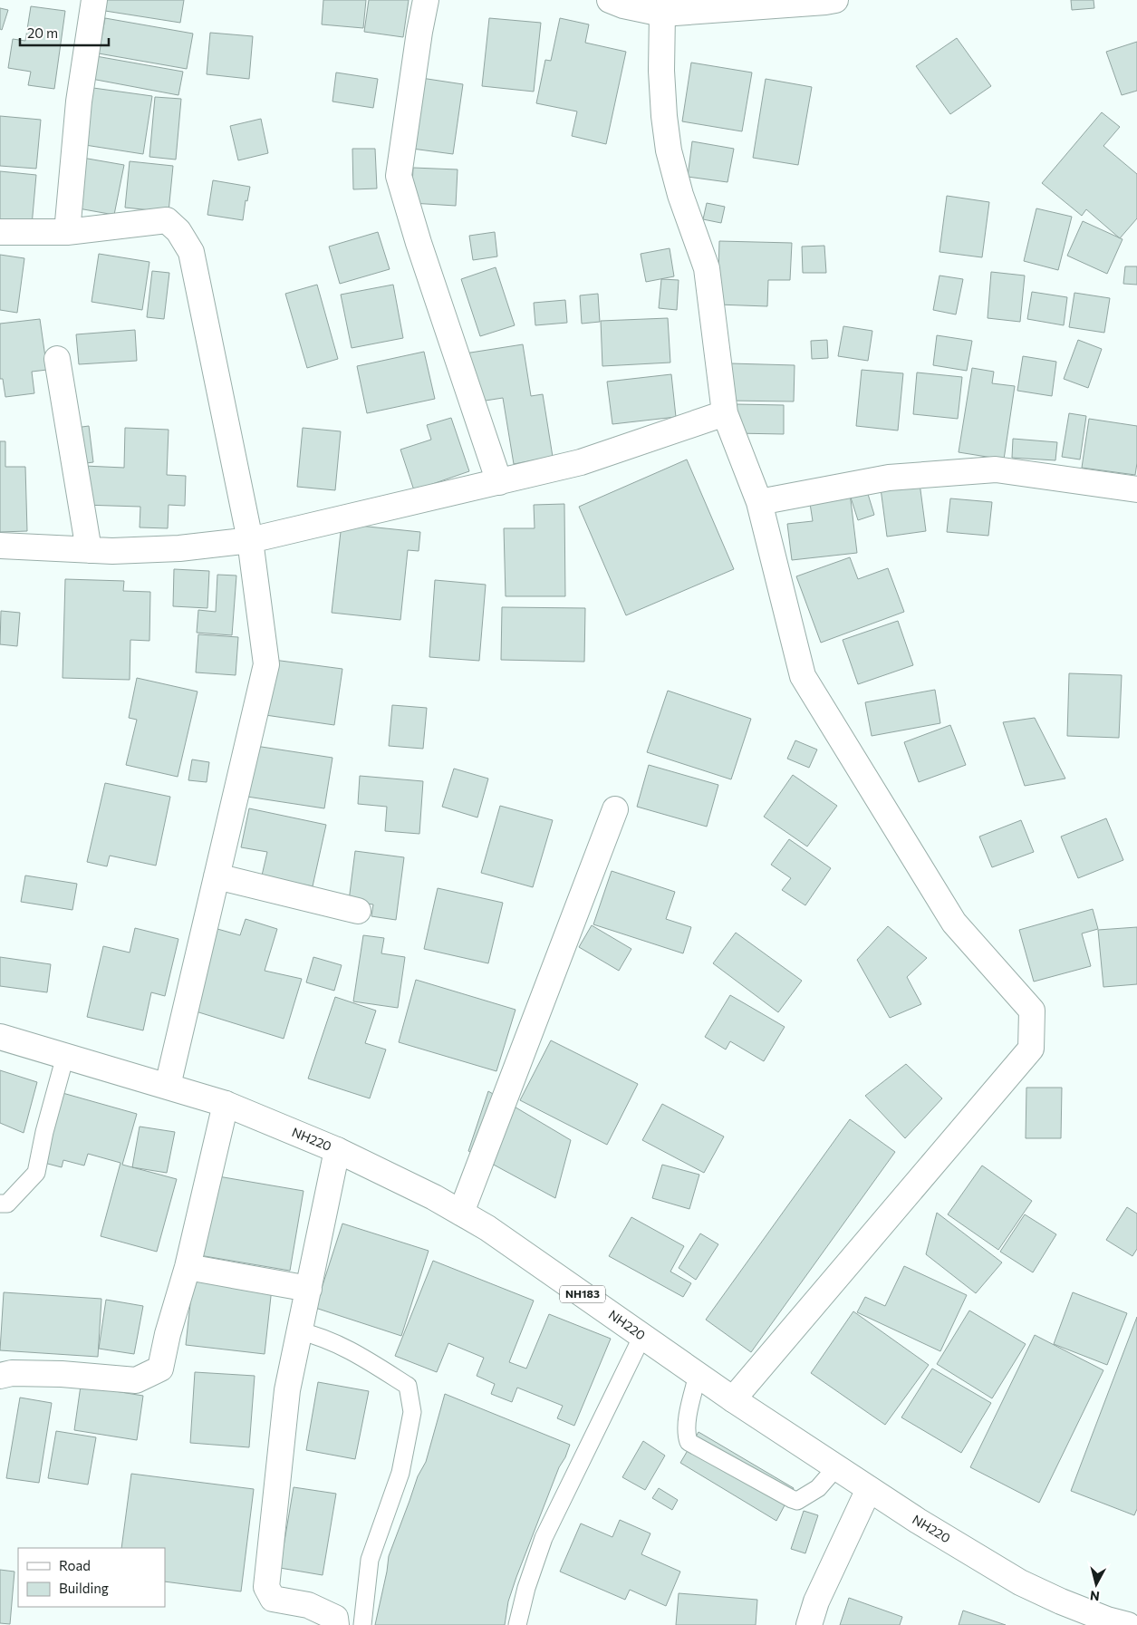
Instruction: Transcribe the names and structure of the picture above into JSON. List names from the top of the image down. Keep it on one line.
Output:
{"streets":{"main road":["NH220","NH183"]},"legend":["Road","Building"],"scale_bar":"20 m","north":"bottom"}
